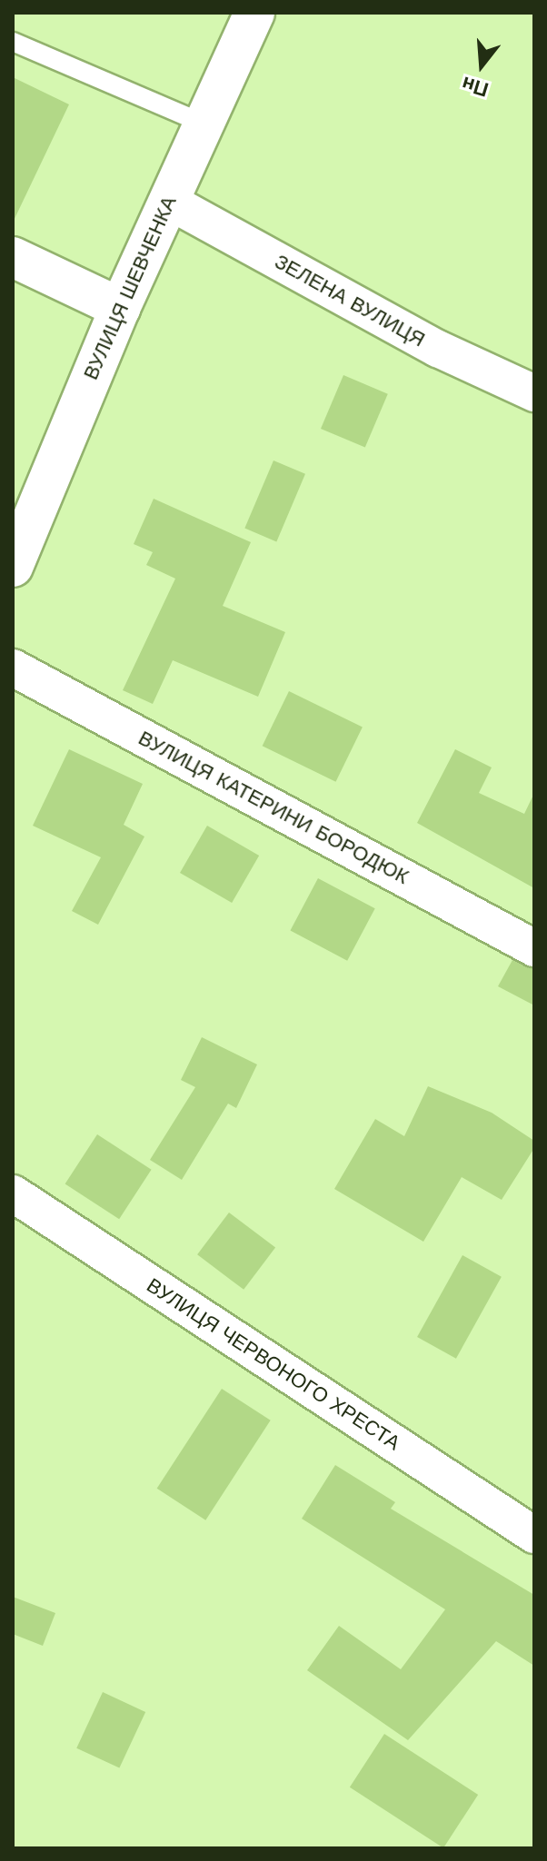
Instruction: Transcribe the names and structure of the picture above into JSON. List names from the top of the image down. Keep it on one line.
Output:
{"streets":{"street":["ВУЛИЦЯ ШЕВЧЕНКА","ЗЕЛЕНА ВУЛИЦЯ","ВУЛИЦЯ КАТЕРИНИ БОРОДЮК","ВУЛИЦЯ ЧЕРВОНОГО ХРЕСТА"]},"crossings":[["ВУЛИЦЯ ШЕВЧЕНКА","ЗЕЛЕНА ВУЛИЦЯ"]],"north":"bottom"}
